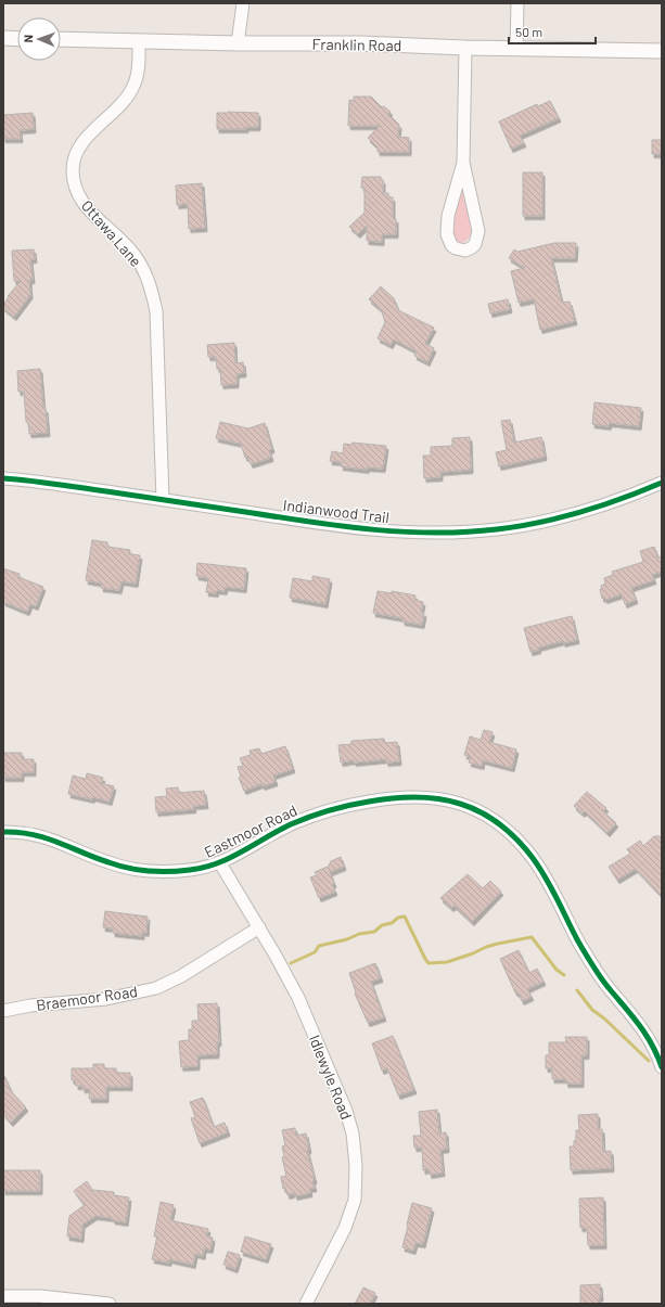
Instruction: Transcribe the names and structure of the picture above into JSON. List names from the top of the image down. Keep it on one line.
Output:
{"streets":{"street":["Franklin Road","Ottawa Lane","Indianwood Trail","Eastmoor Road","Braemoor Road","Idlewyle Road"]},"crossings":[["Franklin Road","Ottawa Lane"],["Ottawa Lane","Indianwood Trail"],["Eastmoor Road","Idlewyle Road"],["Braemoor Road","Idlewyle Road"]],"scale_bar":"50 m","north":"left"}
